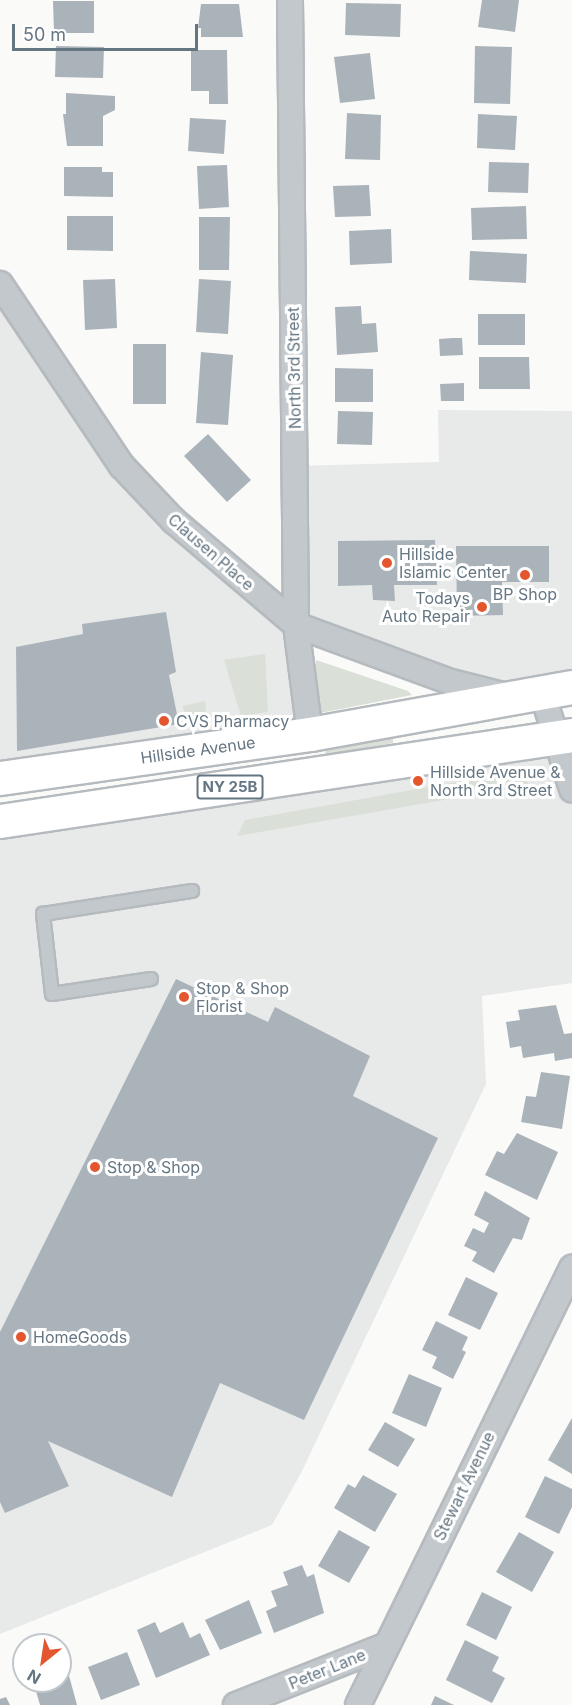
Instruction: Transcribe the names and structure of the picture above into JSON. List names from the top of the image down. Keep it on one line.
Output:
{"streets":{"main road":["Hillside Avenue","NY 25B"],"street":["North 3rd Street","Clausen Place","Stewart Avenue","Peter Lane"]},"crossings":[["North 3rd Street","Clausen Place"],["North 3rd Street","Hillside Avenue"],["Clausen Place","Hillside Avenue"],["Stewart Avenue","Peter Lane"]],"places":["Hillside Islamic Center","BP Shop","Todays Auto Repair","CVS Pharmacy","Hillside Avenue & North 3rd Street","Stop & Shop Florist","Stop & Shop","HomeGoods"],"scale_bar":"50 m","north":"bottom left"}
